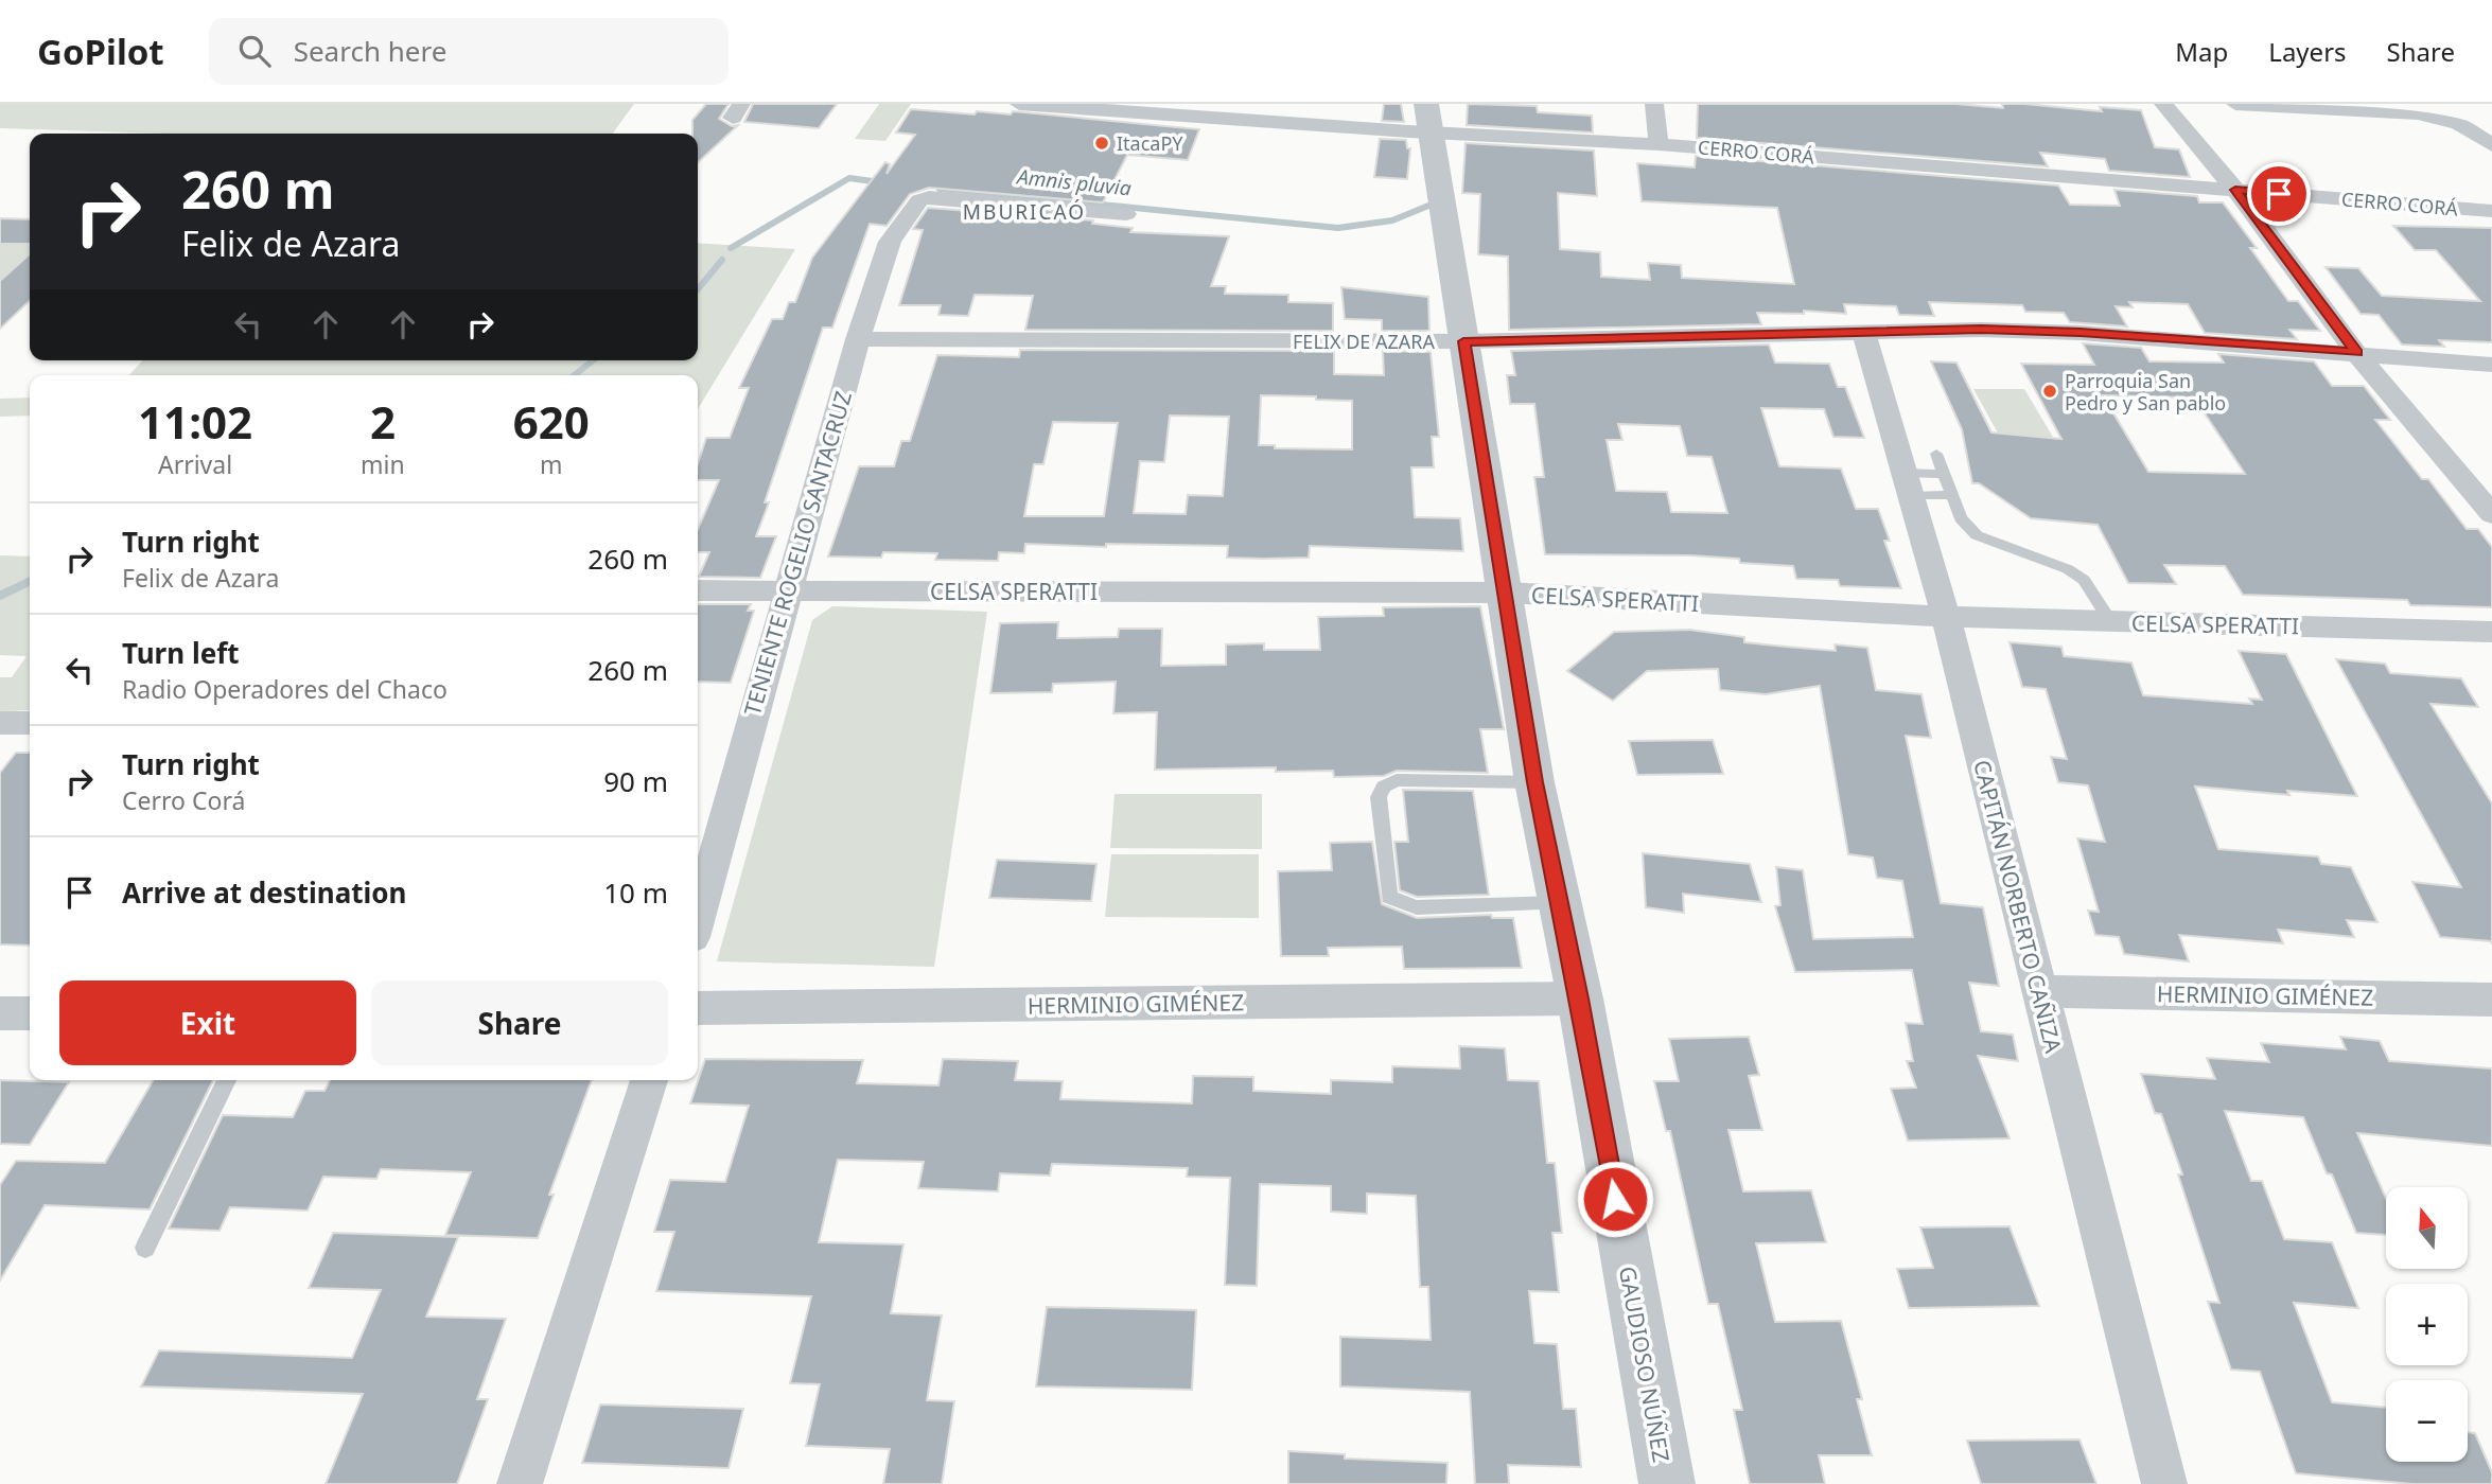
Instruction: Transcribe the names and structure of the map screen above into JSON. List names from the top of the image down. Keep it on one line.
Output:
{"streets":{"street":["CERRO CORÁ","FELIX DE AZARA","TENIENTE ROGELIO SANTACRUZ","CELSA SPERATTI","CAPITÁN NORBERTO CAÑIZA","HERMINIO GIMÉNEZ","GAUDIOSO NÚÑEZ"]},"crossings":[["CERRO CORÁ","GAUDIOSO NÚÑEZ"],["FELIX DE AZARA","TENIENTE ROGELIO SANTACRUZ"],["FELIX DE AZARA","CAPITÁN NORBERTO CAÑIZA"],["FELIX DE AZARA","GAUDIOSO NÚÑEZ"],["TENIENTE ROGELIO SANTACRUZ","CELSA SPERATTI"],["CELSA SPERATTI","CAPITÁN NORBERTO CAÑIZA"],["CELSA SPERATTI","GAUDIOSO NÚÑEZ"],["CAPITÁN NORBERTO CAÑIZA","HERMINIO GIMÉNEZ"],["HERMINIO GIMÉNEZ","GAUDIOSO NÚÑEZ"]],"districts":["MBURICAÓ"],"water":["Amnis pluvia"],"places":["ItacaPY","Parroquia San Pedro y San pablo"],"north":"top","page":{"header":"GoPilot","search":"Search here","nav":["Map","Layers","Share"],"turn":["260 m","Felix de Azara"],"eta":["11:02","Arrival","2","min","620","m"],"list":[{"name":"Turn right","note":"Felix de Azara","value":"260 m"},{"name":"Turn left","note":"Radio Operadores del Chaco","value":"260 m"},{"name":"Turn right","note":"Cerro Corá","value":"90 m"},{"name":"Arrive at destination","value":"10 m"}],"buttons":["Exit","Share"],"map_buttons":["+","−"]}}
